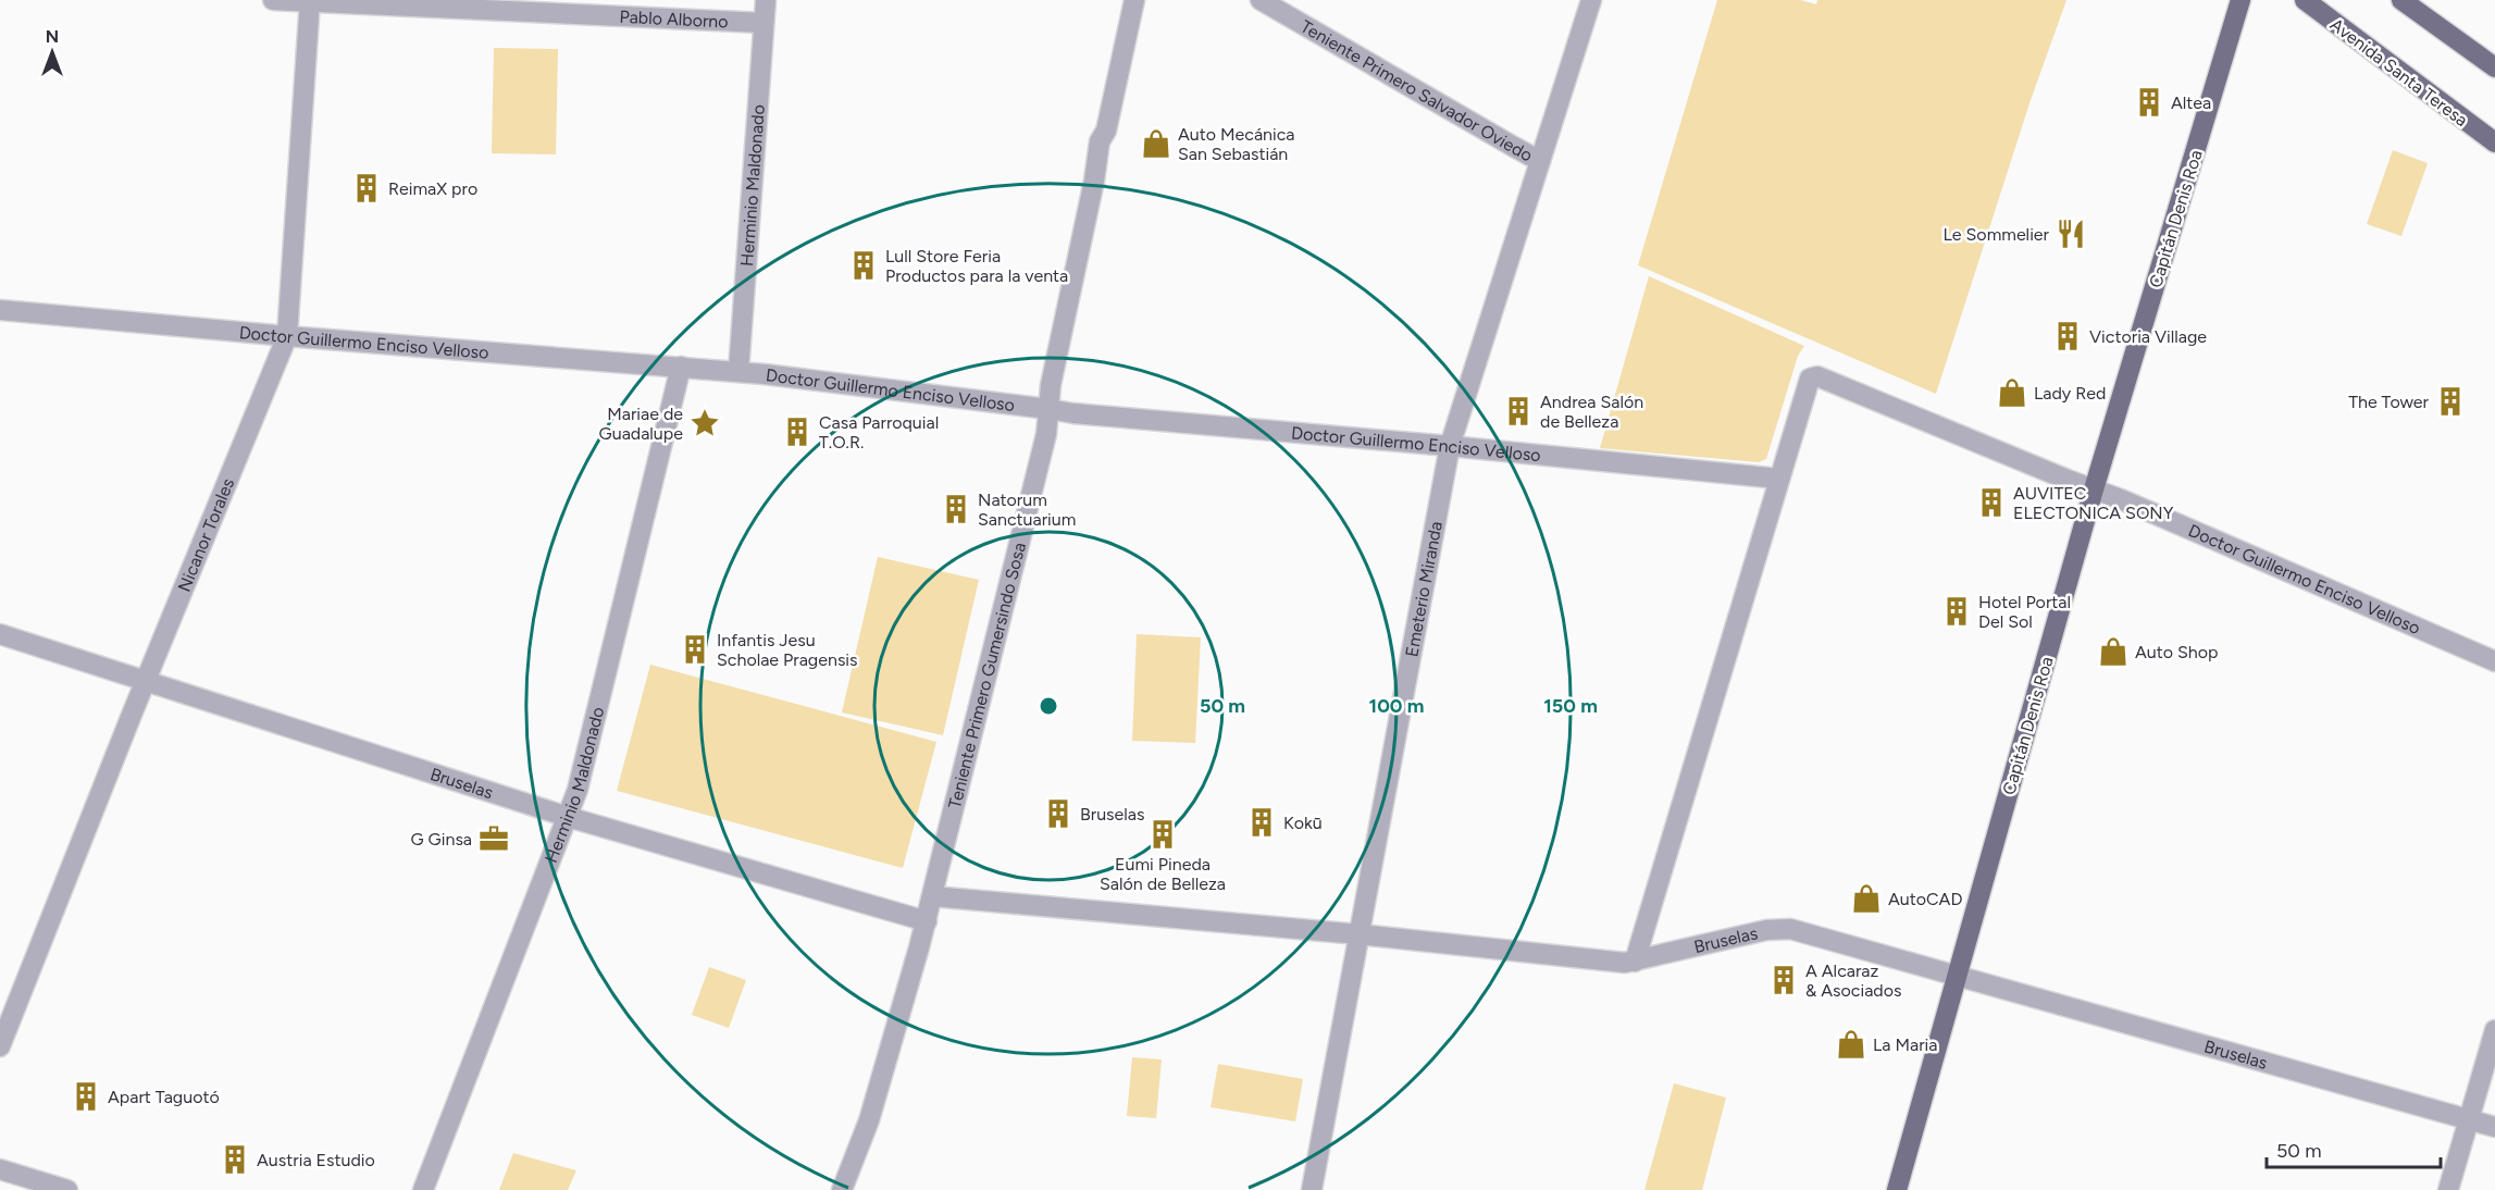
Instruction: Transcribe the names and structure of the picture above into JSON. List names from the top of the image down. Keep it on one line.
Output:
{"streets":{"main road":["Avenida Santa Teresa","Capitán Denis Roa"],"street":["Pablo Alborno","Teniente Primero Salvador Oviedo","Herminio Maldonado","Doctor Guillermo Enciso Velloso","Nicanor Torales","Emeterio Miranda","Teniente Primero Gumersindo Sosa","Bruselas"]},"crossings":[["Pablo Alborno","Herminio Maldonado"],["Pablo Alborno","Nicanor Torales"],["Teniente Primero Salvador Oviedo","Emeterio Miranda"],["Herminio Maldonado","Doctor Guillermo Enciso Velloso"],["Herminio Maldonado","Bruselas"],["Capitán Denis Roa","Doctor Guillermo Enciso Velloso"],["Capitán Denis Roa","Bruselas"],["Doctor Guillermo Enciso Velloso","Nicanor Torales"],["Doctor Guillermo Enciso Velloso","Emeterio Miranda"],["Doctor Guillermo Enciso Velloso","Teniente Primero Gumersindo Sosa"],["Doctor Guillermo Enciso Velloso","Bruselas"],["Nicanor Torales","Bruselas"],["Emeterio Miranda","Bruselas"],["Teniente Primero Gumersindo Sosa","Bruselas"]],"places":{"building":["Altea","ReimaX pro","Lull Store Feria Productos para la venta","Victoria Village","The Tower","Andrea Salón de Belleza","Casa Parroquial T.O.R.","AUVITEC ELECTONICA SONY","Natorum Sanctuarium","Hotel Portal Del Sol","Infantis Jesu Scholae Pragensis","Bruselas","Kokū","Eumi Pineda Salón de Belleza","A Alcaraz & Asociados","Apart Taguotó","Austria Estudio"],"shop":["Auto Mecánica San Sebastián","Lady Red","Auto Shop","AutoCAD","La Maria"],"restaurant":["Le Sommelier"],"place":["Mariae de Guadalupe"],"office":["G Ginsa"]},"scale_bar":"50 m","north":"top","rings":["50 m","100 m","150 m"]}
